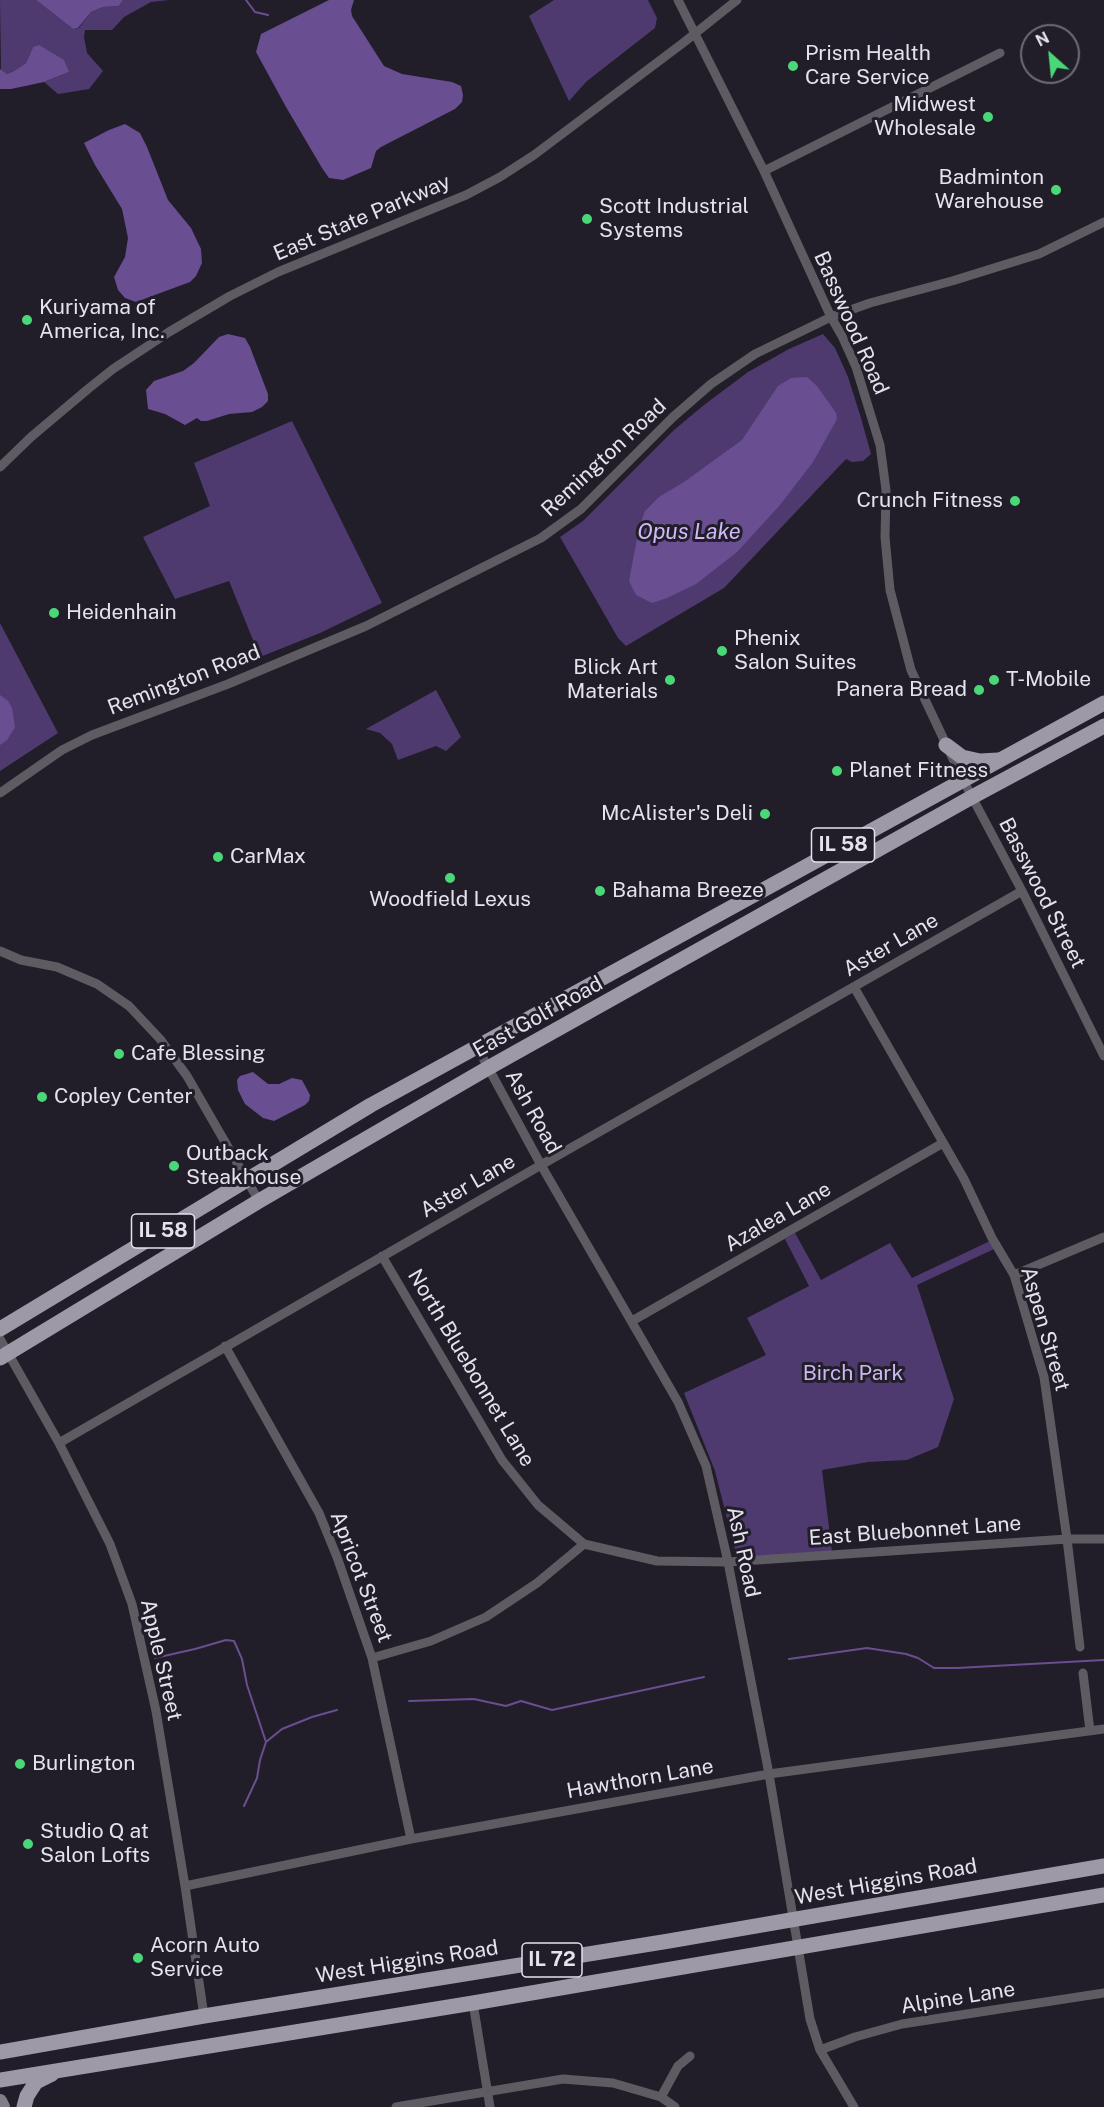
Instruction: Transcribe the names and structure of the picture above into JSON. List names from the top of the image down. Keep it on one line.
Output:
{"streets":{"main road":["IL 58","East Golf Road","West Higgins Road","IL 72"],"street":["East State Parkway","Basswood Road","Remington Road","Basswood Street","Aster Lane","Ash Road","Azalea Lane","Aspen Street","North Bluebonnet Lane","East Bluebonnet Lane","Apricot Street","Apple Street","Hawthorn Lane","Alpine Lane"]},"crossings":[["East State Parkway","Basswood Road"],["Basswood Road","Remington Road"],["Basswood Road","Basswood Street"],["Basswood Road","East Golf Road"],["Basswood Street","Aster Lane"],["Basswood Street","East Golf Road"],["Aster Lane","Ash Road"],["Aster Lane","Aspen Street"],["Aster Lane","North Bluebonnet Lane"],["Aster Lane","Apricot Street"],["Aster Lane","Apple Street"],["East Golf Road","Ash Road"],["East Golf Road","Apple Street"],["Ash Road","Azalea Lane"],["Ash Road","North Bluebonnet Lane"],["Ash Road","East Bluebonnet Lane"],["Ash Road","Hawthorn Lane"],["Ash Road","West Higgins Road"],["Ash Road","IL 72"],["Ash Road","Alpine Lane"],["Azalea Lane","Aspen Street"],["Aspen Street","East Bluebonnet Lane"],["North Bluebonnet Lane","East Bluebonnet Lane"],["Apricot Street","Hawthorn Lane"],["Apple Street","Hawthorn Lane"],["Apple Street","West Higgins Road"]],"water":["Opus Lake"],"parks":["Birch Park"],"places":["Prism Health Care Service","Midwest Wholesale","Badminton Warehouse","Scott Industrial Systems","Kuriyama of America, Inc.","Crunch Fitness","Heidenhain","Phenix Salon Suites","Blick Art Materials","T-Mobile","Panera Bread","Planet Fitness","McAlister's Deli","CarMax","Woodfield Lexus","Bahama Breeze","Cafe Blessing","Copley Center","Outback Steakhouse","Burlington","Studio Q at Salon Lofts","Acorn Auto Service"],"north":"top left"}
